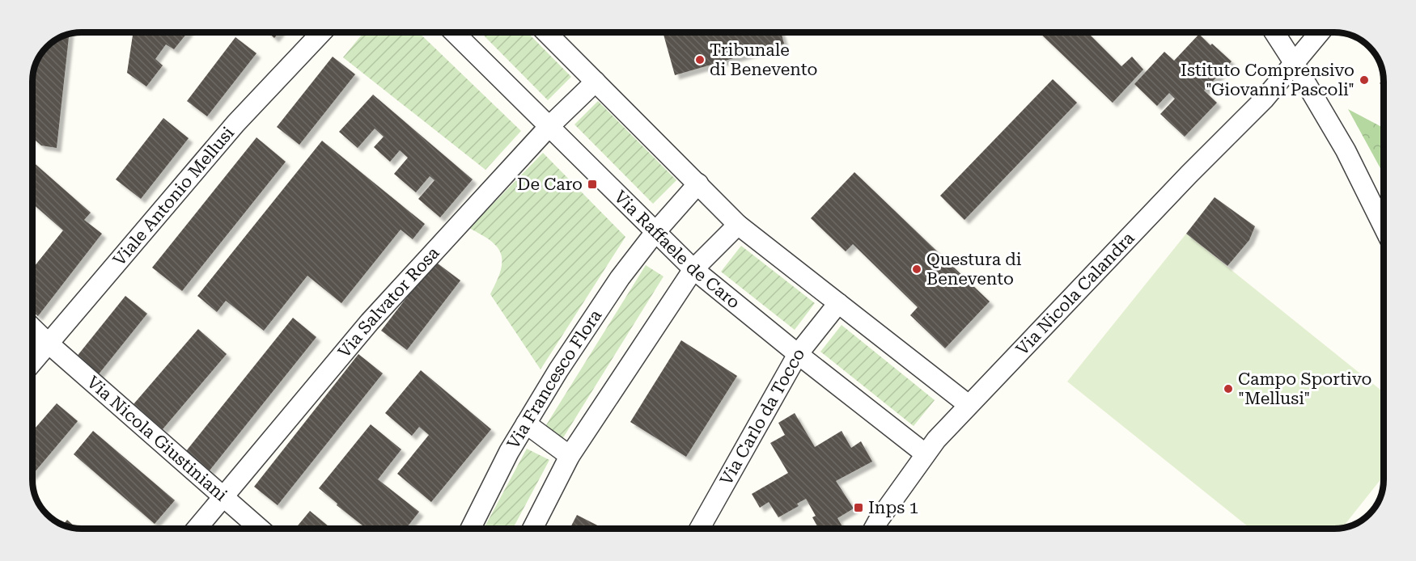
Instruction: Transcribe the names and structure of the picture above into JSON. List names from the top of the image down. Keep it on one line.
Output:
{"streets":{"street":["Viale Antonio Mellusi","Via Raffaele de Caro","Via Nicola Calandra","Via Salvator Rosa","Via Francesco Flora","Via Carlo da Tocco","Via Nicola Giustiniani"]},"crossings":[["Viale Antonio Mellusi","Via Nicola Giustiniani"],["Via Raffaele de Caro","Via Nicola Calandra"],["Via Raffaele de Caro","Via Salvator Rosa"],["Via Raffaele de Caro","Via Francesco Flora"],["Via Raffaele de Caro","Via Carlo da Tocco"],["Via Salvator Rosa","Via Nicola Giustiniani"]],"places":{"other":["Tribunale di Benevento","Istituto Comprensivo \"Giovanni Pascoli\"","Questura di Benevento","Campo Sportivo \"Mellusi\""],"transit":["De Caro","Inps 1"]}}
